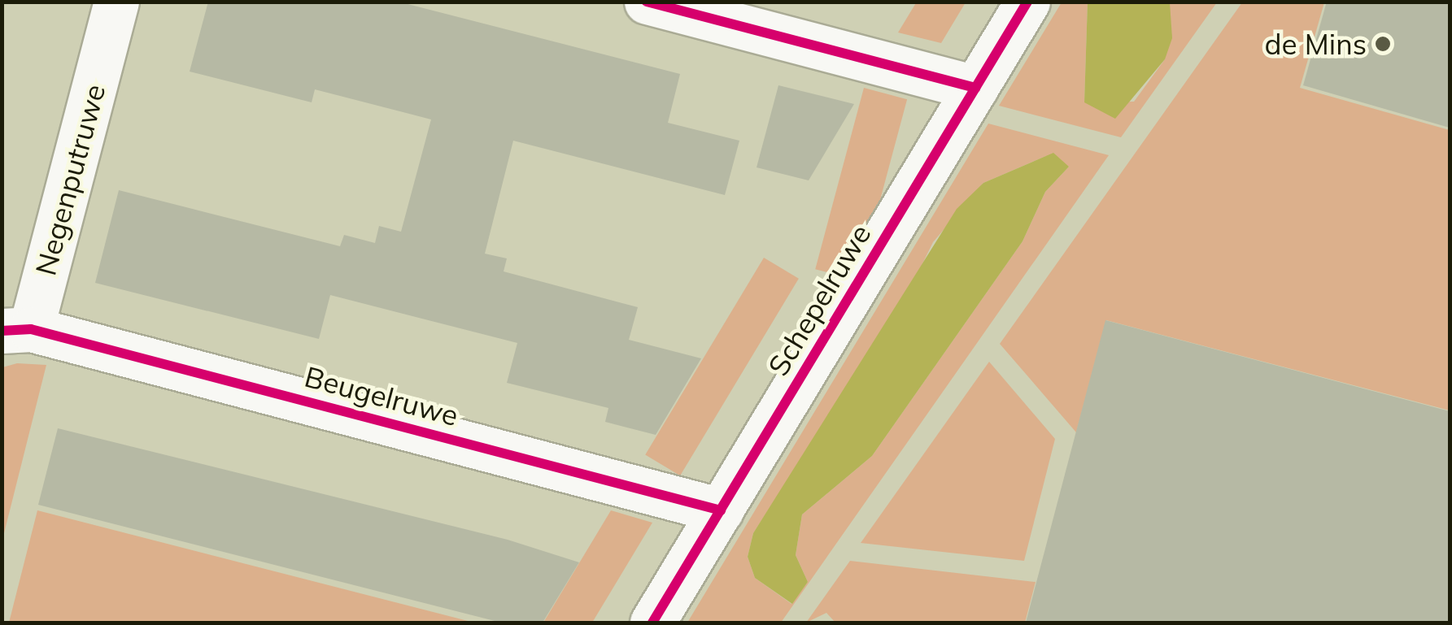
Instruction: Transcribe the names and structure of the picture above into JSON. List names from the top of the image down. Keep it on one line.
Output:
{"streets":{"street":["Negenputruwe","Schepelruwe","Beugelruwe"]},"crossings":[["Negenputruwe","Beugelruwe"],["Schepelruwe","Beugelruwe"]],"places":["de Mins"]}
